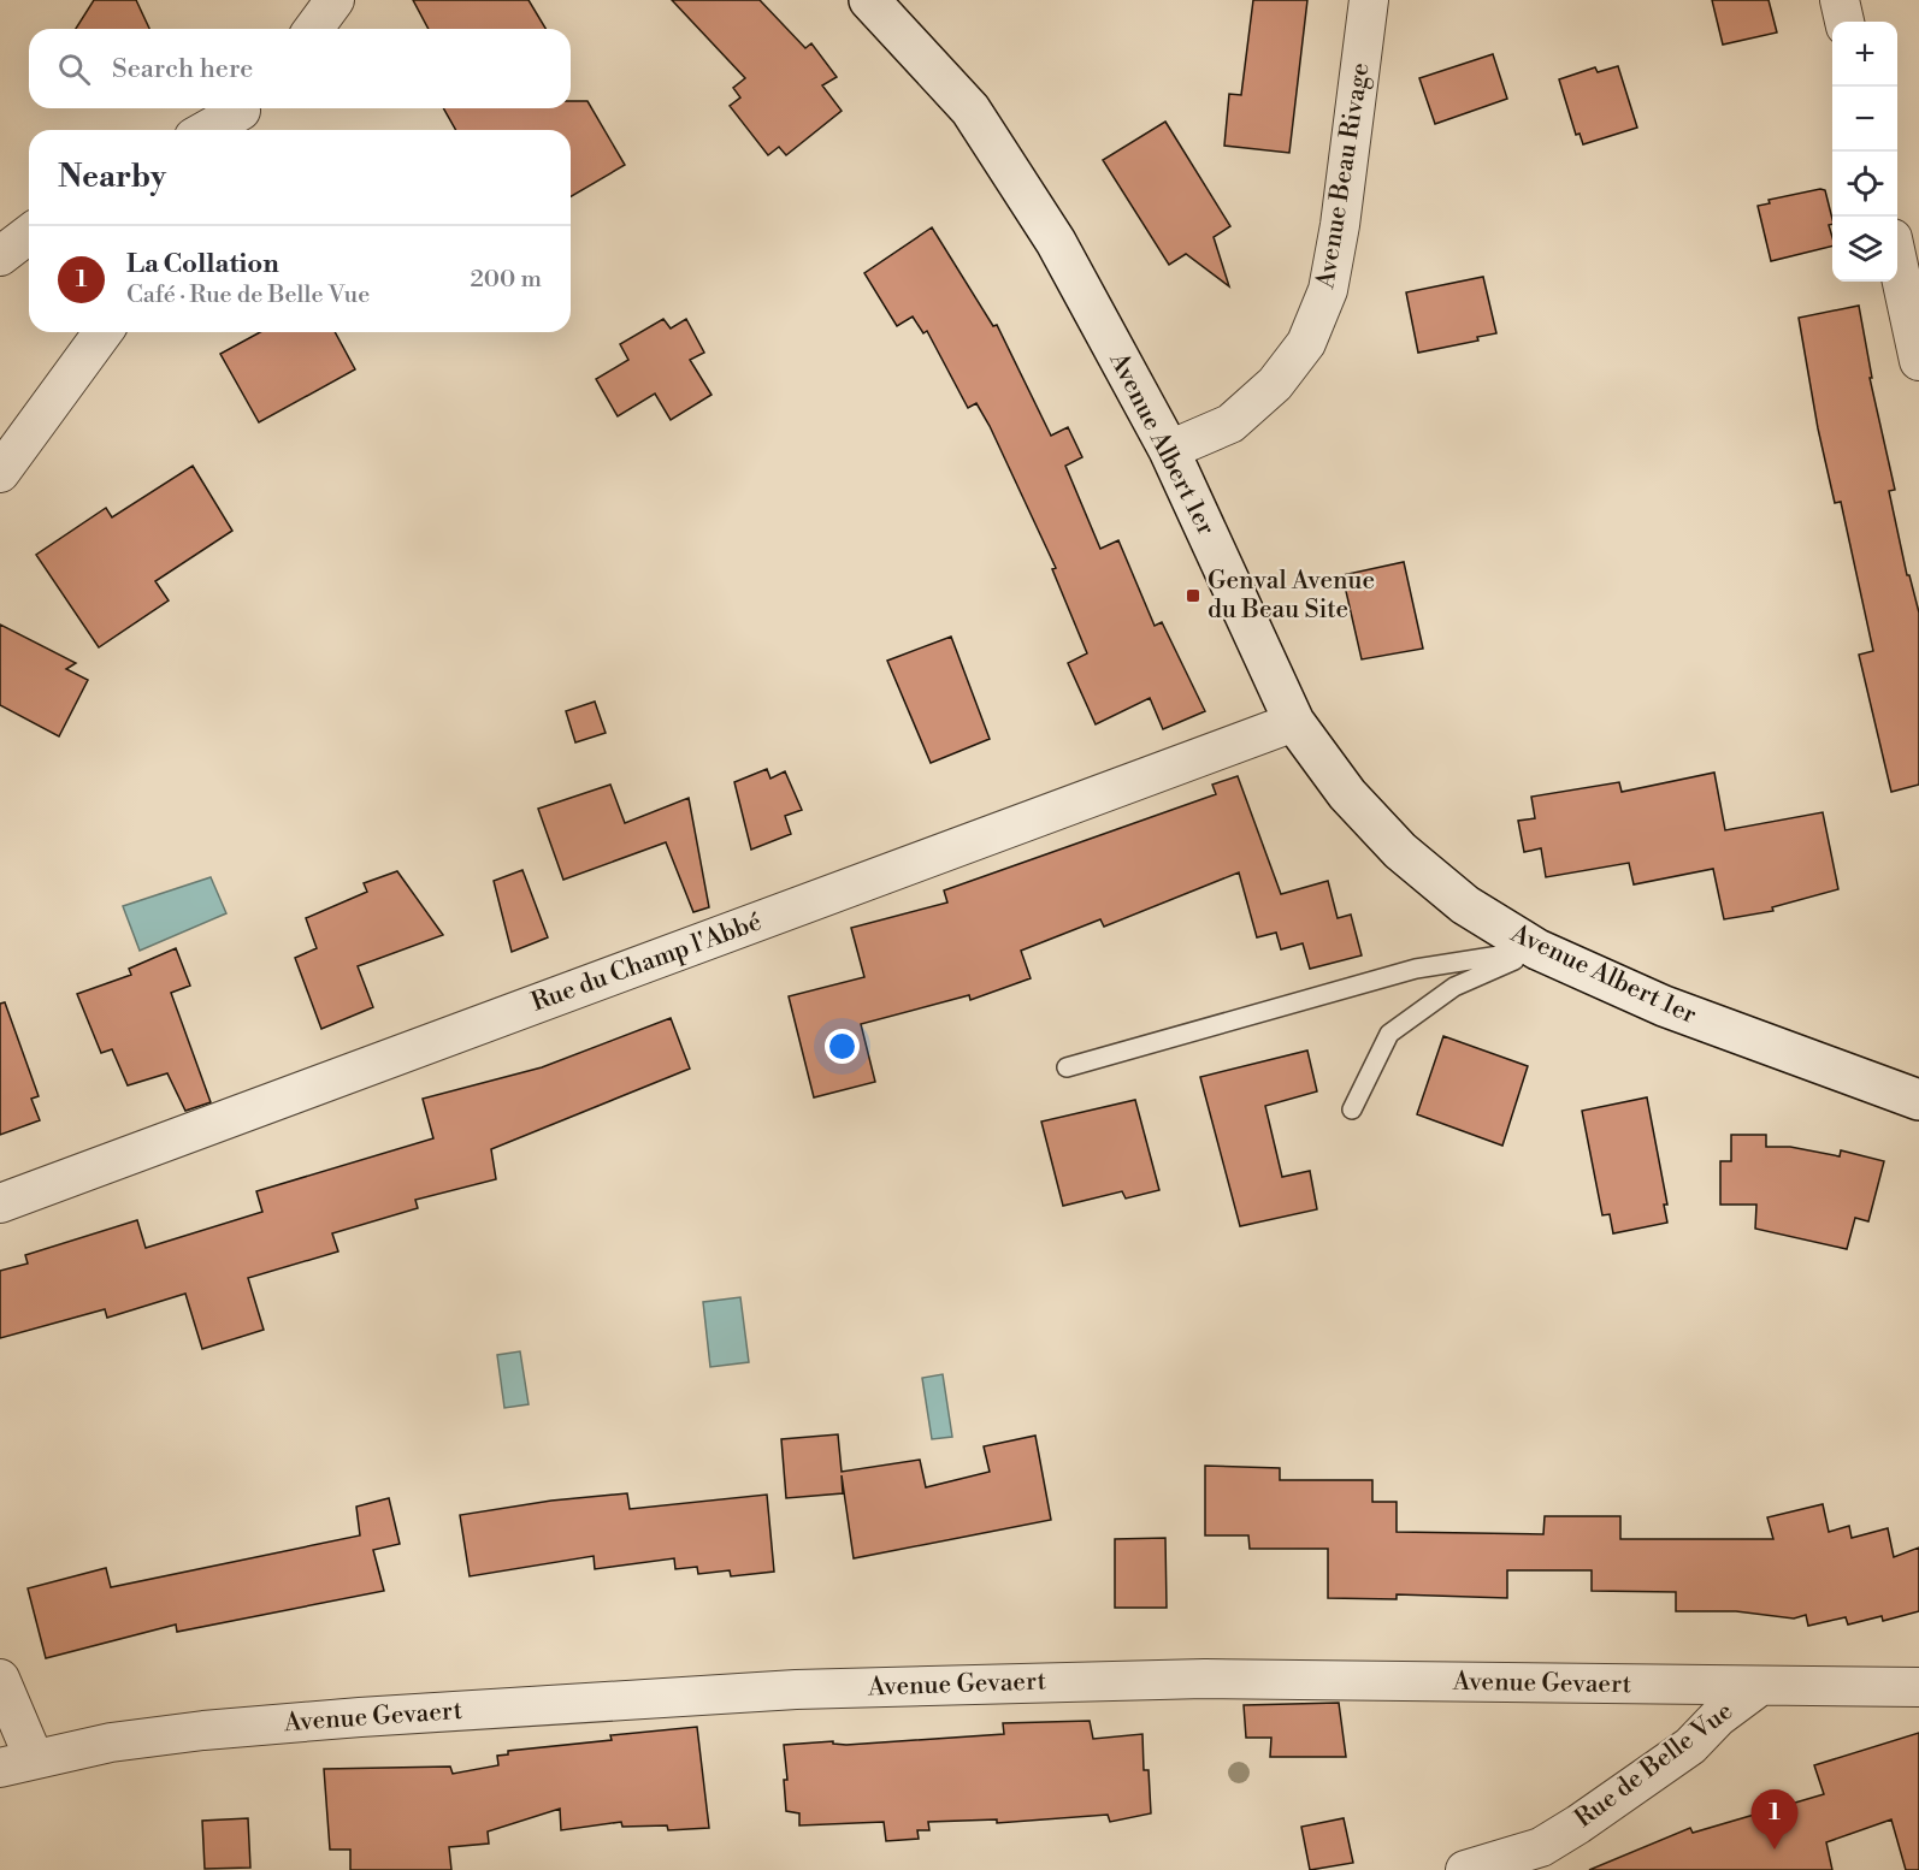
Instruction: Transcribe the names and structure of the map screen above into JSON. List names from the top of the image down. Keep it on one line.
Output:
{"streets":{"main road":["Avenue Albert 1er"],"street":["Avenue Beau Rivage","Rue du Champ l'Abbé","Avenue Gevaert","Rue de Belle Vue"]},"crossings":[["Avenue Beau Rivage","Avenue Albert 1er"],["Avenue Albert 1er","Rue du Champ l'Abbé"],["Avenue Gevaert","Rue de Belle Vue"]],"places":{"transit":["Genval Avenue du Beau Site"]},"page":{"map_buttons":["+","−"],"search":"Search here","heading":"Nearby","list":[{"mark":"1","name":"La Collation","note":"Café · Rue de Belle Vue","value":"200 m"}],"pins":"1"}}
